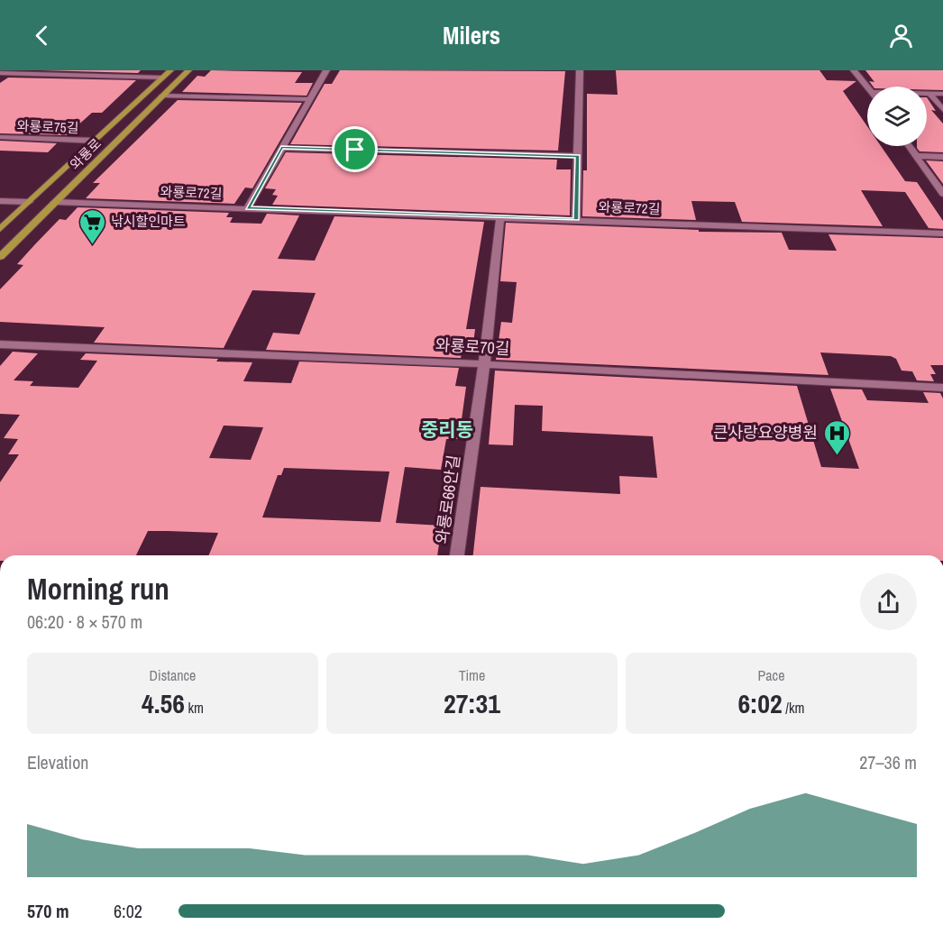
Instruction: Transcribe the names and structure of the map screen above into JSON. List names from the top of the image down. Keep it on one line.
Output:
{"streets":{"main road":["와룡로"],"street":["와룡로75길","와룡로72길","와룡로70길","와룡로66안길"]},"crossings":[["와룡로75길","와룡로"],["와룡로","와룡로72길"],["와룡로72길","와룡로66안길"],["와룡로70길","와룡로66안길"]],"districts":["중리동"],"places":{"supermarket":["낚시할인마트"],"hospital":["큰사랑요양병원"]},"page":{"header":"Milers","heading":["Morning run","06:20 · 8 × 570 m"],"stats":[["Distance","4.56 km"],["Time","27:31"],["Pace","6:02 /km"]],"chart":["Elevation","27–36 m"],"list":[{"name":"570 m","note":"6:02"}]}}
